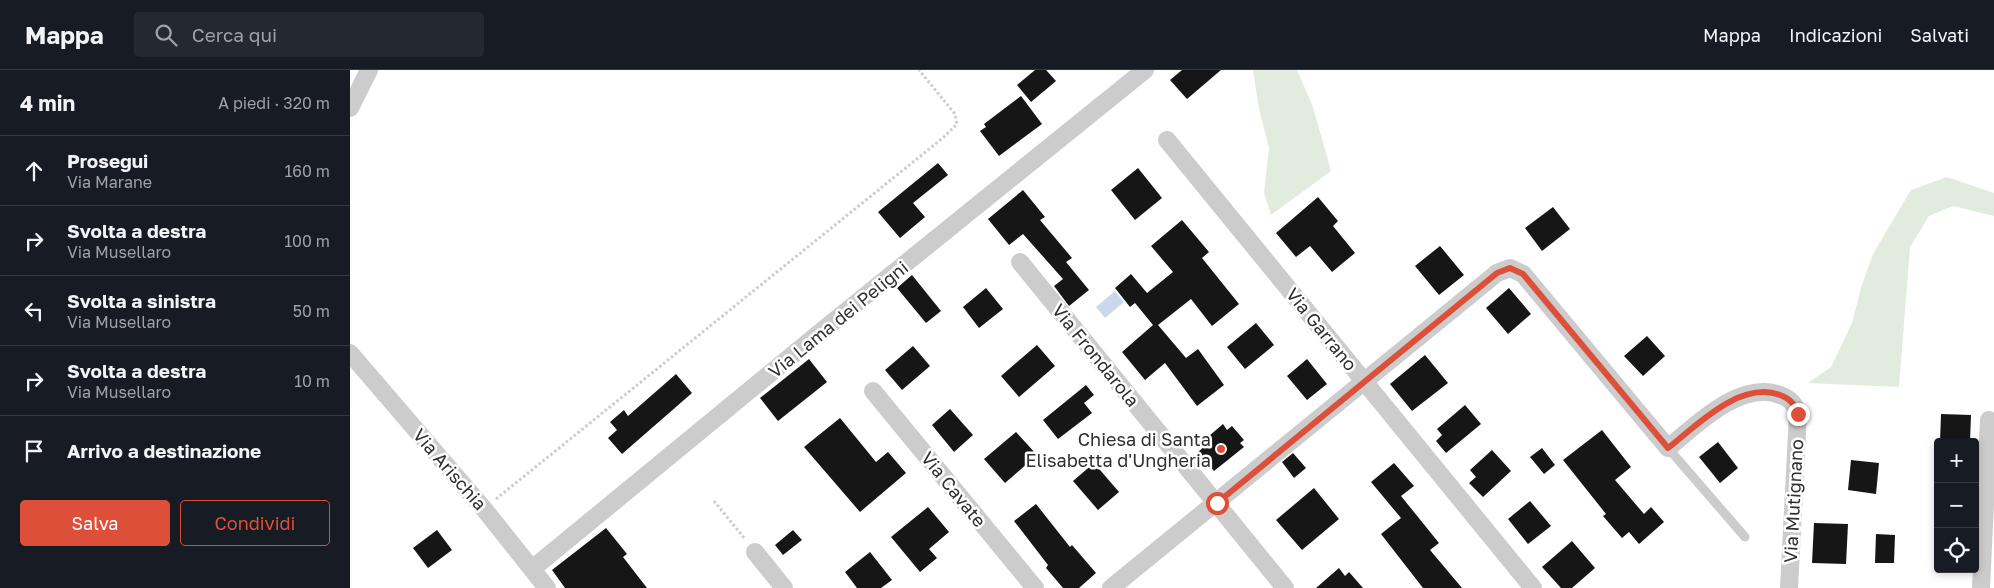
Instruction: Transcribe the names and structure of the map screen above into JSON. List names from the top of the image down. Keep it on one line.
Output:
{"streets":{"street":["Via Lama dei Peligni","Via Garrano","Via Frondarola","Via Arischia","Via Cavate","Via Mutignano"]},"crossings":[["Via Lama dei Peligni","Via Arischia"]],"places":["Chiesa di Santa Elisabetta d'Ungheria"],"page":{"header":"Mappa","search":"Cerca qui","nav":["Mappa","Indicazioni","Salvati"],"heading":["4 min","A piedi · 320 m"],"list":[["Prosegui","Via Marane","160 m"],["Svolta a destra","Via Musellaro","100 m"],["Svolta a sinistra","Via Musellaro","50 m"],["Svolta a destra","Via Musellaro","10 m"],"Arrivo a destinazione"],"map_buttons":["+","−"],"buttons":["Salva","Condividi"]}}
